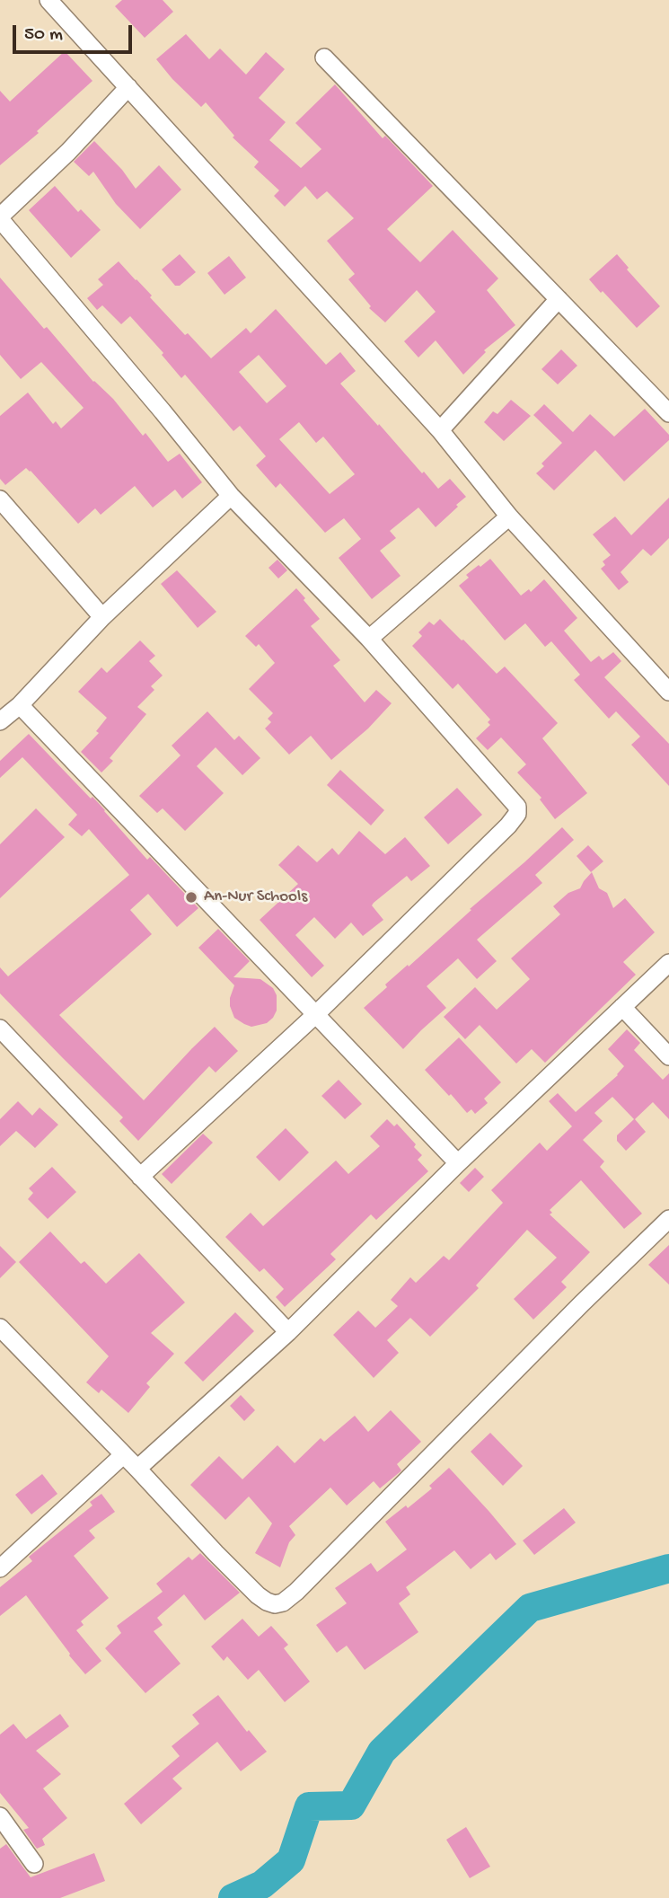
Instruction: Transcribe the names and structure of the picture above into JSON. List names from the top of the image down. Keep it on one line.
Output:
{"places":["An-Nur Schools"],"scale_bar":"50 m"}
